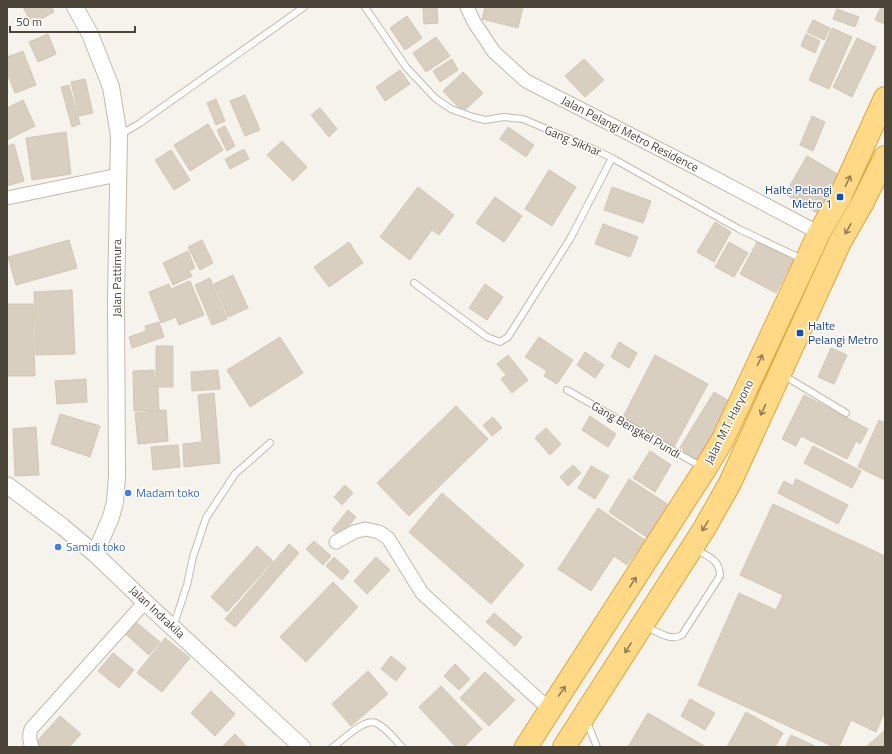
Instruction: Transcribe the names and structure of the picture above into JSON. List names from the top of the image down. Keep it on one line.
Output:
{"streets":{"highway":["Jalan M.T. Haryono"],"street":["Jalan Pelangi Metro Residence","Jalan Pattimura","Jalan Indrakila"],"lane":["Gang Sikhar","Gang Bengkel Pundi"]},"crossings":[["Jalan Pelangi Metro Residence","Jalan M.T. Haryono"],["Gang Sikhar","Jalan M.T. Haryono"],["Jalan Pattimura","Jalan Indrakila"],["Jalan M.T. Haryono","Gang Bengkel Pundi"]],"places":{"transit":["Halte Pelangi Metro 1","Halte Pelangi Metro"],"other":["Madam toko","Samidi toko"]},"scale_bar":"50 m"}
